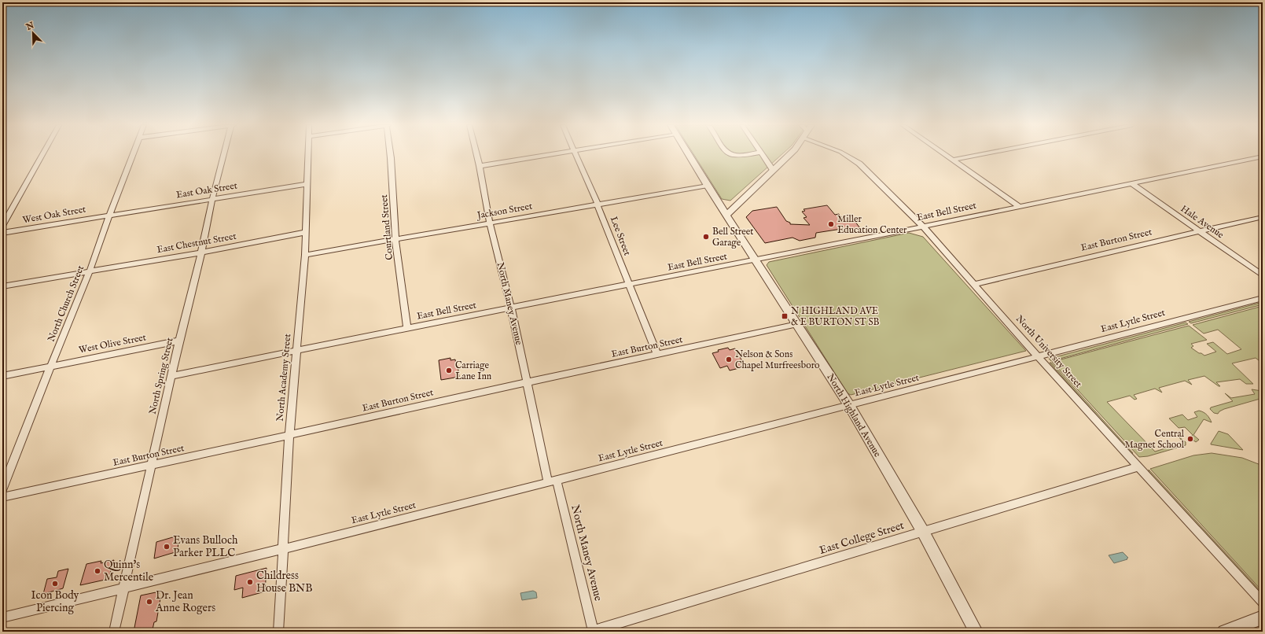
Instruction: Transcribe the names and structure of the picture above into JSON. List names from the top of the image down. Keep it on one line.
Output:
{"streets":{"street":["East Oak Street","Jackson Street","East Bell Street","West Oak Street","Hale Avenue","Courtland Street","Lee Street","East Burton Street","East Chestnut Street","North Church Street","North Maney Avenue","East Lytle Street","West Olive Street","North University Street","North Spring Street","North Academy Street","North Highland Avenue","East College Street"]},"crossings":[["East Oak Street","West Oak Street"],["East Oak Street","North Church Street"],["East Oak Street","North Spring Street"],["East Oak Street","North Academy Street"],["Jackson Street","Courtland Street"],["Jackson Street","Lee Street"],["Jackson Street","North Maney Avenue"],["Jackson Street","North Academy Street"],["Jackson Street","North Highland Avenue"],["East Bell Street","Hale Avenue"],["East Bell Street","Courtland Street"],["East Bell Street","Lee Street"],["East Bell Street","North Maney Avenue"],["East Bell Street","North University Street"],["East Bell Street","North Spring Street"],["East Bell Street","North Academy Street"],["East Bell Street","North Highland Avenue"],["West Oak Street","North Church Street"],["Hale Avenue","East Burton Street"],["Lee Street","East Burton Street"],["East Burton Street","North Maney Avenue"],["East Burton Street","North University Street"],["East Burton Street","North Spring Street"],["East Burton Street","North Academy Street"],["East Burton Street","North Highland Avenue"],["East Chestnut Street","North Church Street"],["East Chestnut Street","North Spring Street"],["East Chestnut Street","North Academy Street"],["North Church Street","West Olive Street"],["North Maney Avenue","East Lytle Street"],["North Maney Avenue","East College Street"],["East Lytle Street","North University Street"],["East Lytle Street","North Spring Street"],["East Lytle Street","North Academy Street"],["East Lytle Street","North Highland Avenue"],["West Olive Street","North Spring Street"],["North University Street","East College Street"],["North Highland Avenue","East College Street"]],"places":{"other":["Miller Education Center","Bell Street Garage","Nelson & Sons Chapel Murfreesboro","Carriage Lane Inn","Central Magnet School","Evans Bulloch Parker PLLC","Quinn's Mercentile","Childress House BNB","Icon Body Piercing","Dr. Jean Anne Rogers"],"transit":["N HIGHLAND AVE & E BURTON ST SB"]},"north":"top left"}
